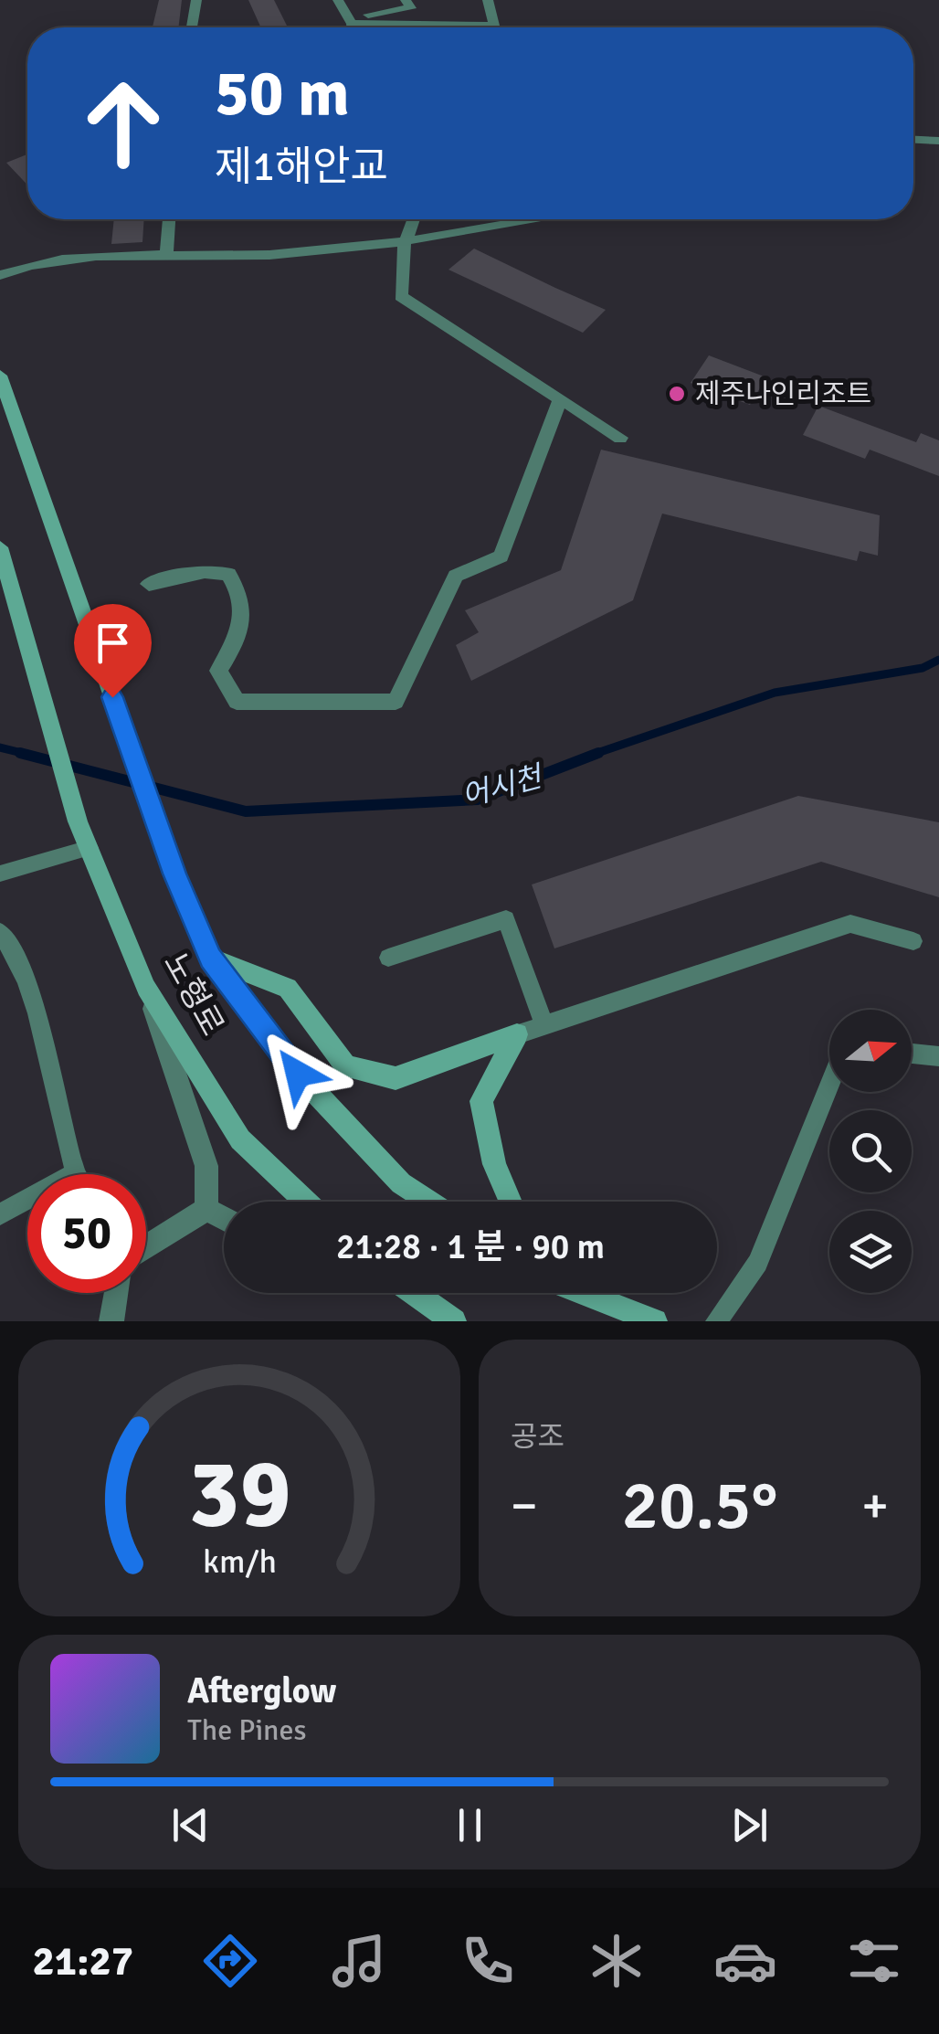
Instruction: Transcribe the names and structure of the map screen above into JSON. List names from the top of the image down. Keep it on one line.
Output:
{"streets":{"main road":["노형로"]},"water":["어시천"],"places":["제주나인리조트"],"north":"right","page":{"turn":["50 m","제1해안교"],"limit":"50","trip":"21:28 · 1 분 · 90 m","tile":"공조","heat":["−","20.5°","+"],"song":["Afterglow","The Pines"],"tabs":"21:27","gauge":["39","km/h"]}}
